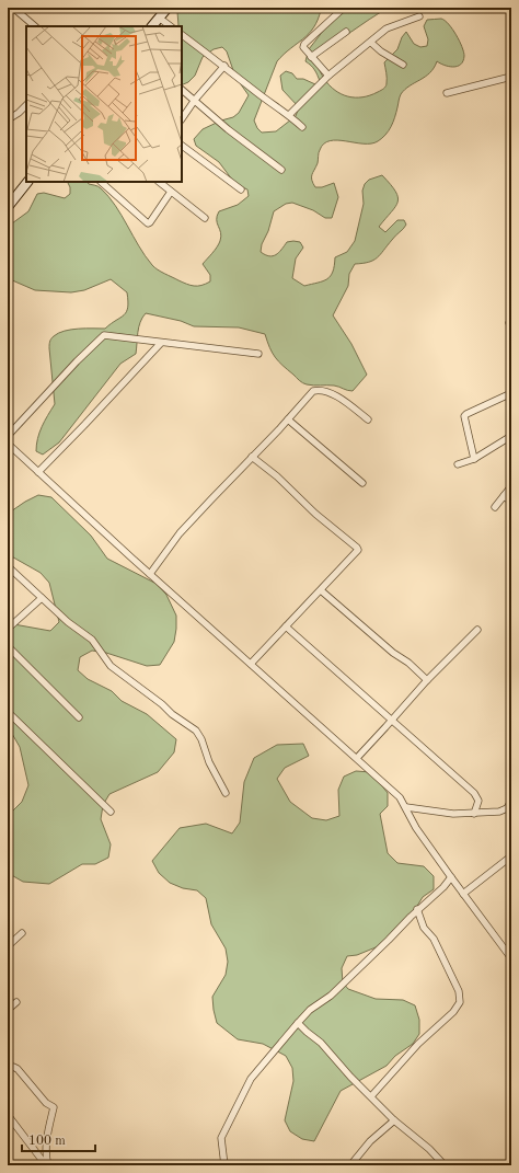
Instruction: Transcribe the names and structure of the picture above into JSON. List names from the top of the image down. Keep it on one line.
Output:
{"scale_bar":"100 m"}
